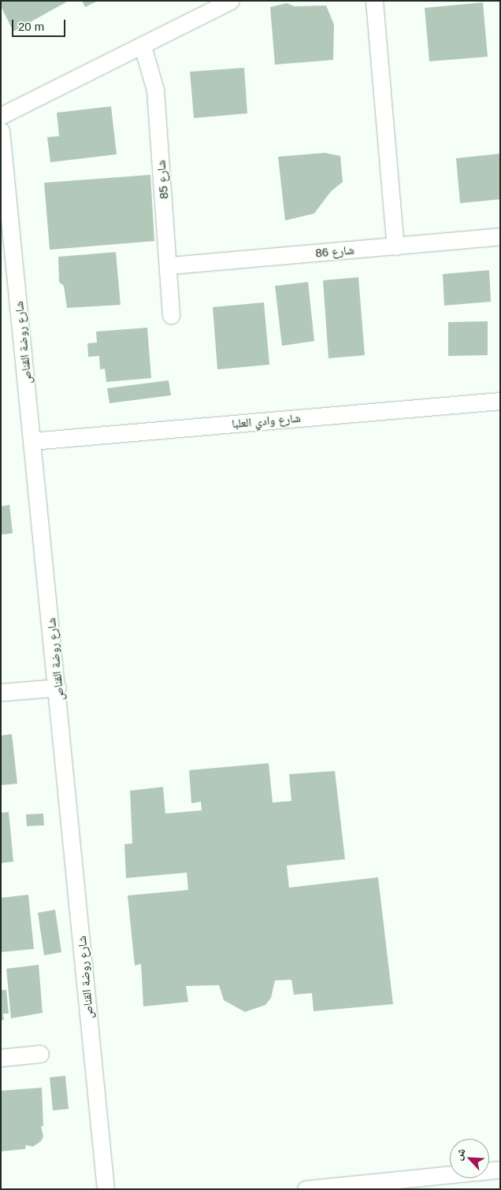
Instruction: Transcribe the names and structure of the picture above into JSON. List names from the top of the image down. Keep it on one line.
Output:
{"streets":{"street":["شارع 85","شارع 86","شارع روضة القناص","شارع وادي العلبا"]},"crossings":[["شارع 85","شارع 86"],["شارع روضة القناص","شارع وادي العلبا"]],"scale_bar":"20 m","north":"top left"}
